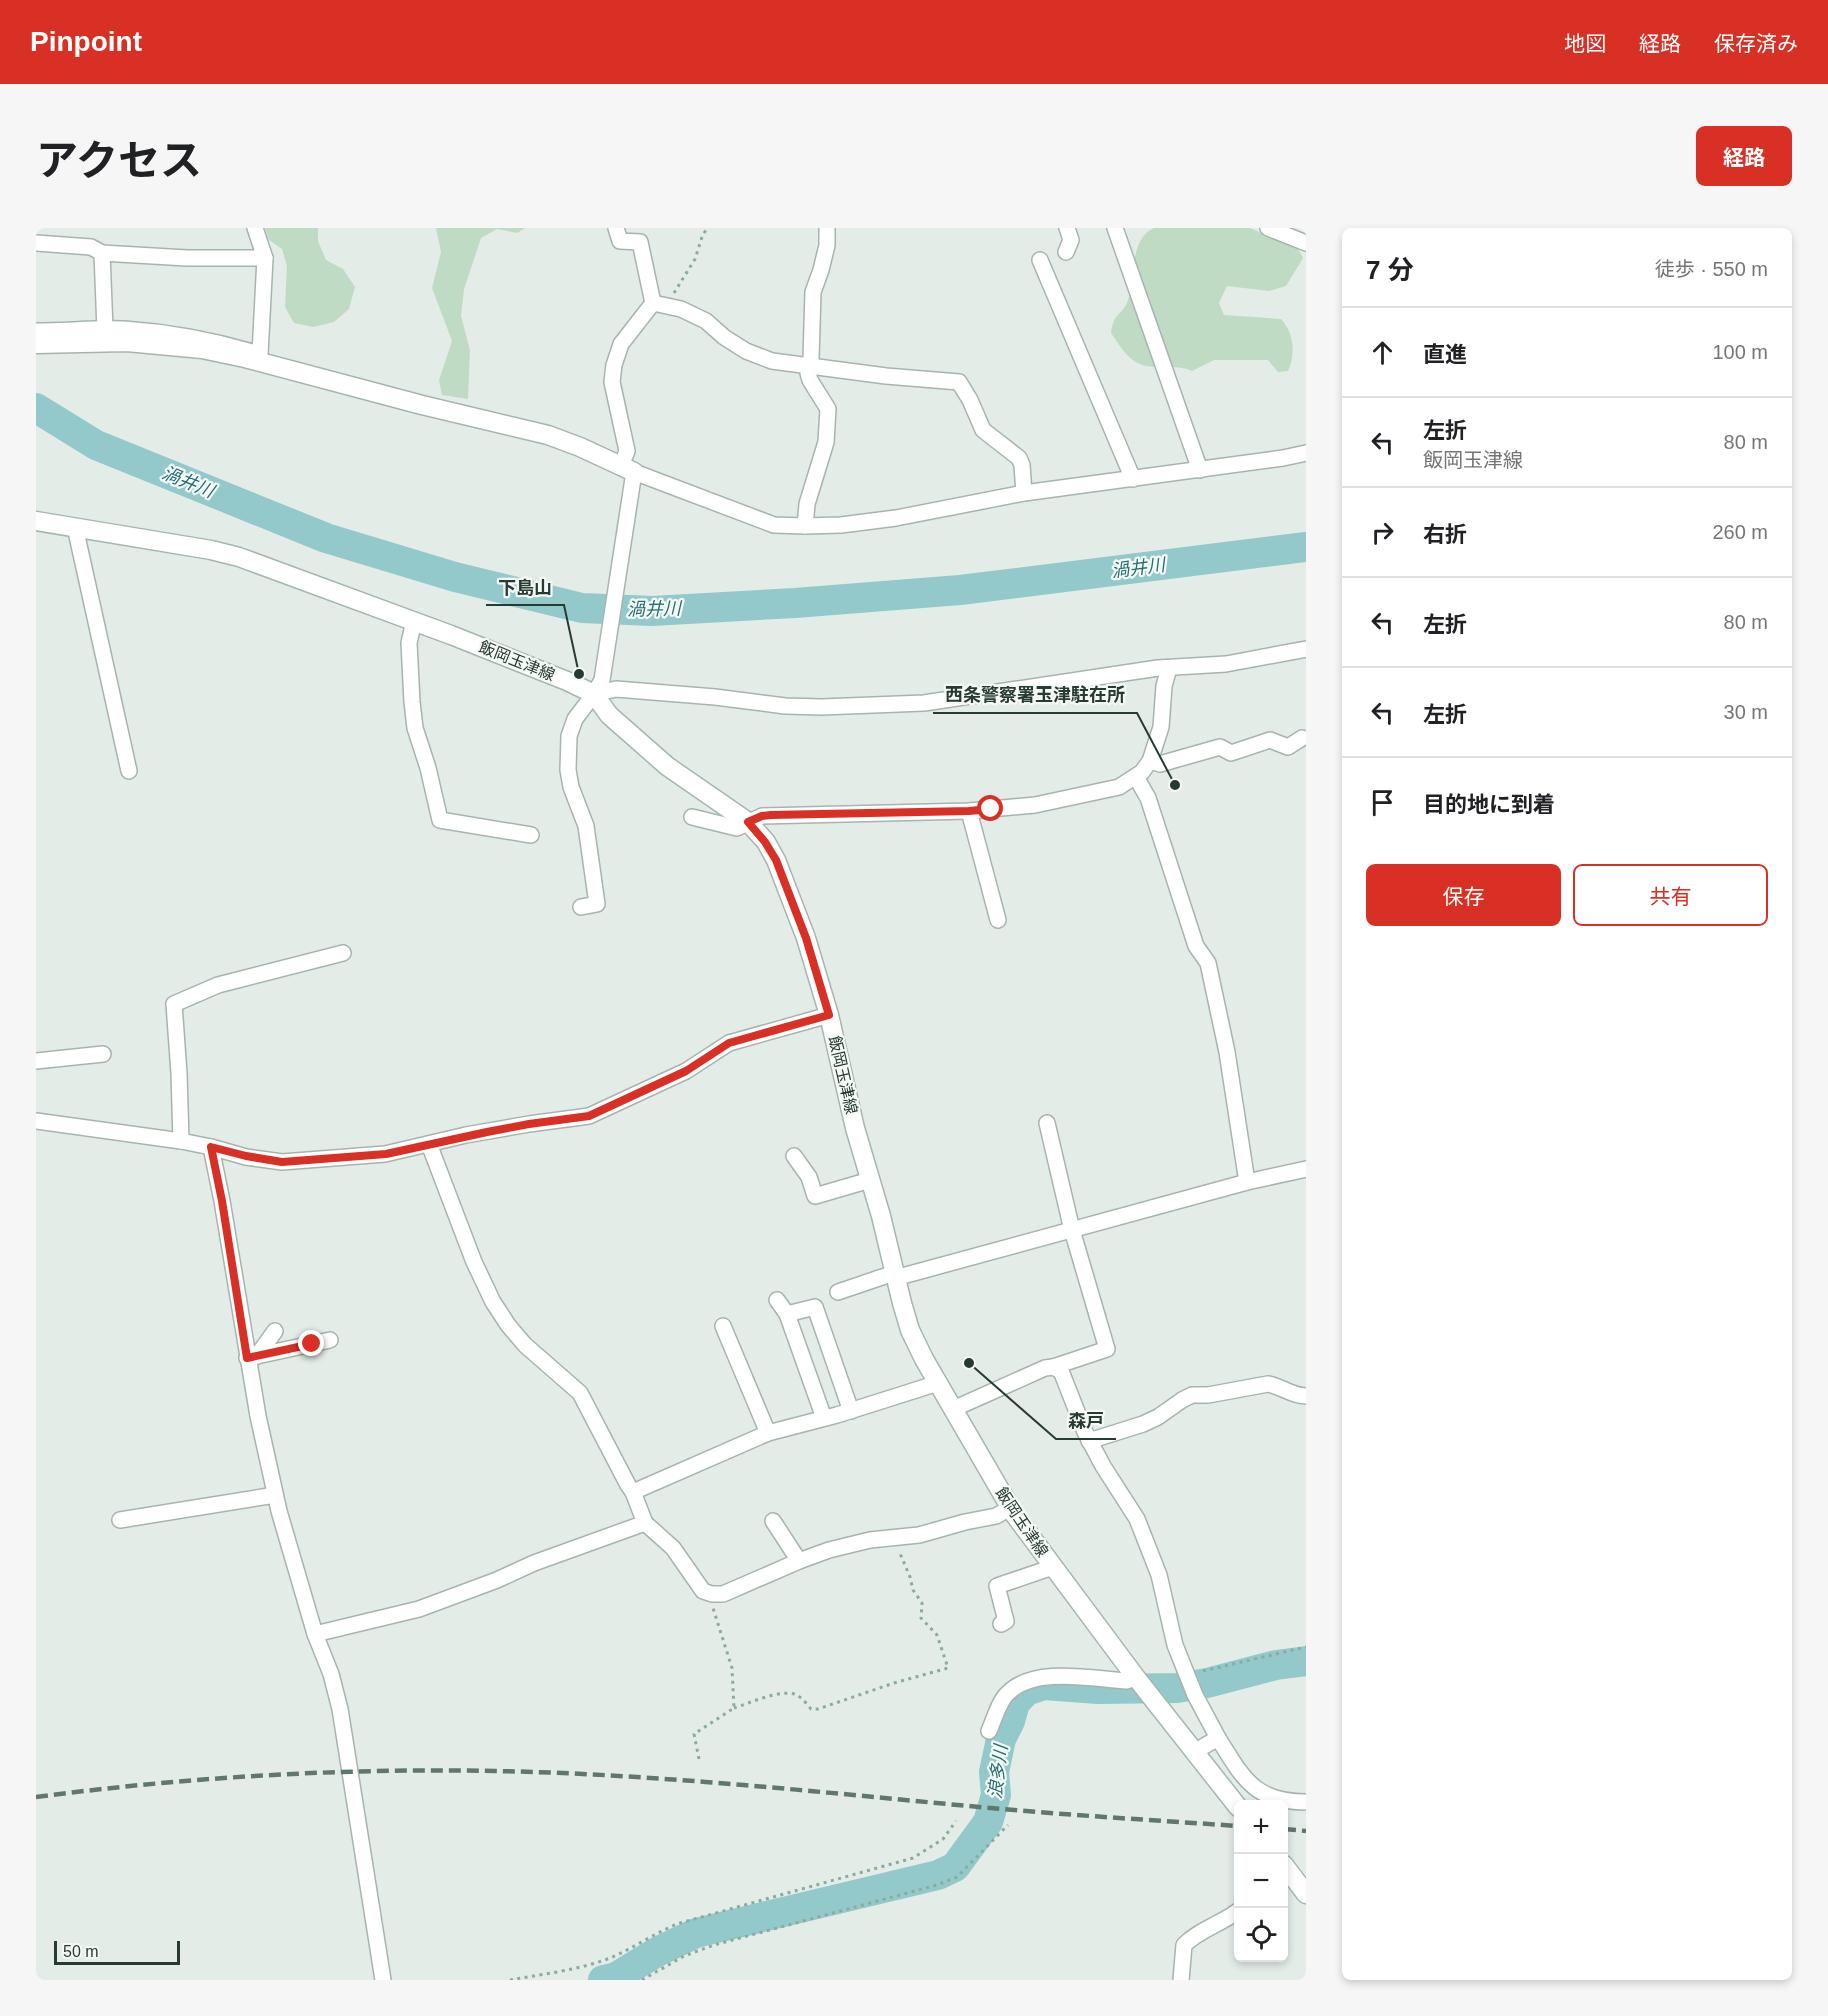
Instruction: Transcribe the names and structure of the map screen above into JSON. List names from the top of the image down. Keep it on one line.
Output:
{"streets":{"main road":["飯岡玉津線"]},"water":["渦井川","浪多川"],"places":["下島山","西条警察署玉津駐在所","森戸"],"scale_bar":"50 m","page":{"header":"Pinpoint","nav":["地図","経路","保存済み"],"title":"アクセス","buttons":["経路",["保存","共有"]],"heading":["7 分","徒歩 · 550 m"],"list":[["直進","100 m"],["左折","飯岡玉津線","80 m"],["右折","260 m"],["左折","80 m"],["左折","30 m"],"目的地に到着"],"map_buttons":["+","−"],"scale":"50 m"}}
